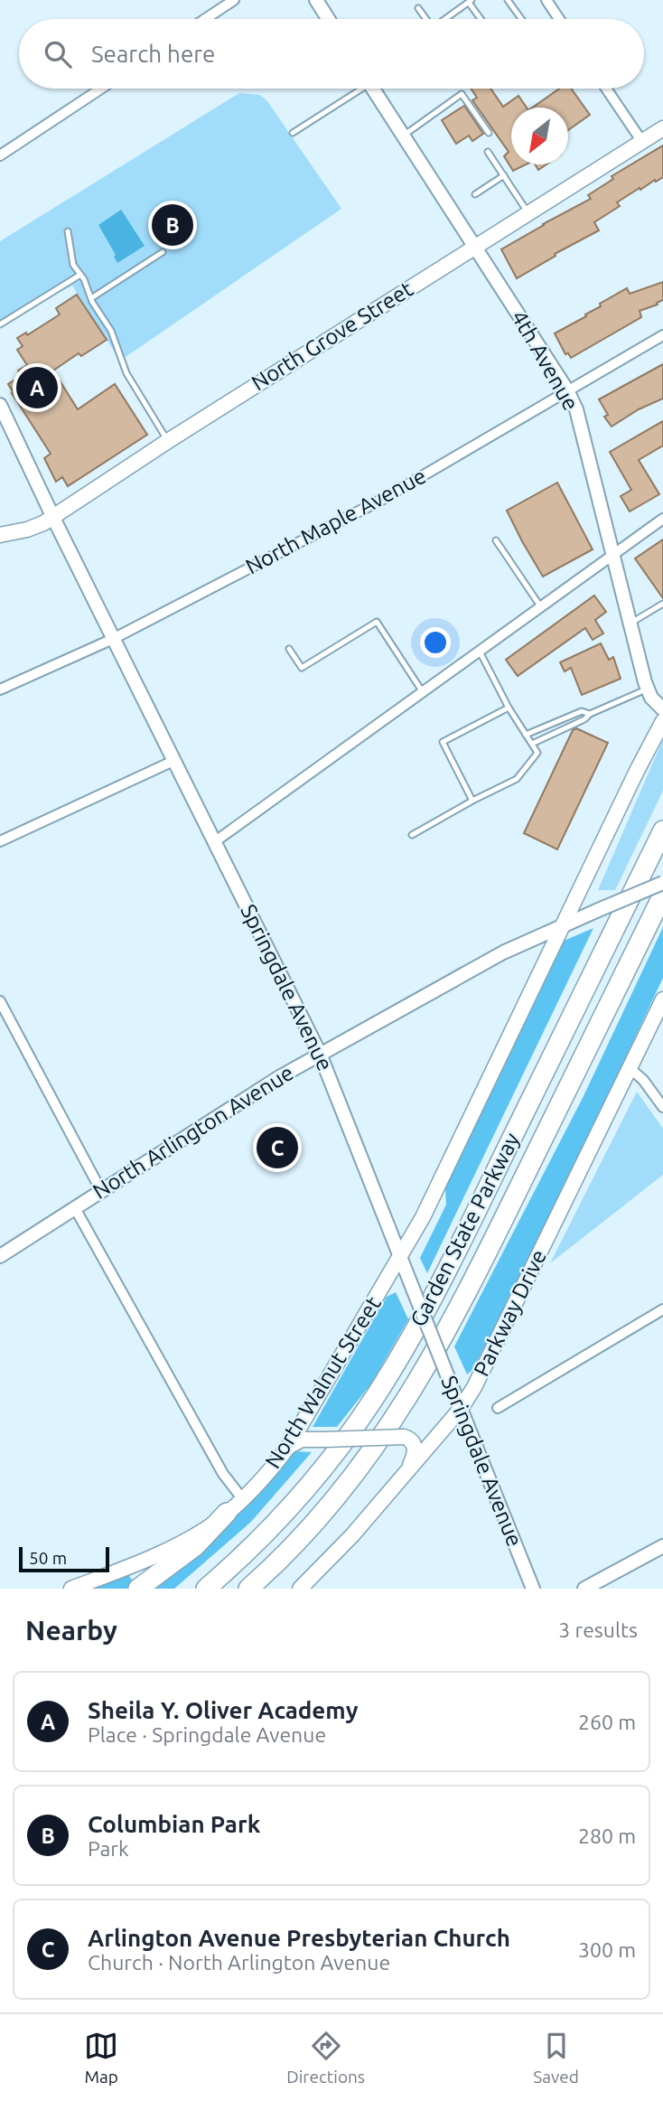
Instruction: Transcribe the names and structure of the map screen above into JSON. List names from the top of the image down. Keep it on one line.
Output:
{"streets":{"highway":["Garden State Parkway"],"main road":["North Grove Street","Parkway Drive","North Walnut Street"],"street":["4th Avenue","North Maple Avenue","Springdale Avenue","North Arlington Avenue"]},"crossings":[["North Grove Street","4th Avenue"],["North Grove Street","Springdale Avenue"],["4th Avenue","North Maple Avenue"],["North Maple Avenue","Springdale Avenue"],["Springdale Avenue","North Arlington Avenue"],["Springdale Avenue","Parkway Drive"],["Springdale Avenue","North Walnut Street"]],"scale_bar":"50 m","north":"bottom left","page":{"search":"Search here","pins":["B","A","C"],"scale":"50 m","heading":["Nearby","3 results"],"list":[{"mark":"A","name":"Sheila Y. Oliver Academy","note":"Place · Springdale Avenue","value":"260 m"},{"mark":"B","name":"Columbian Park","note":"Park","value":"280 m"},{"mark":"C","name":"Arlington Avenue Presbyterian Church","note":"Church · North Arlington Avenue","value":"300 m"}],"nav":["Map","Directions","Saved"]}}
